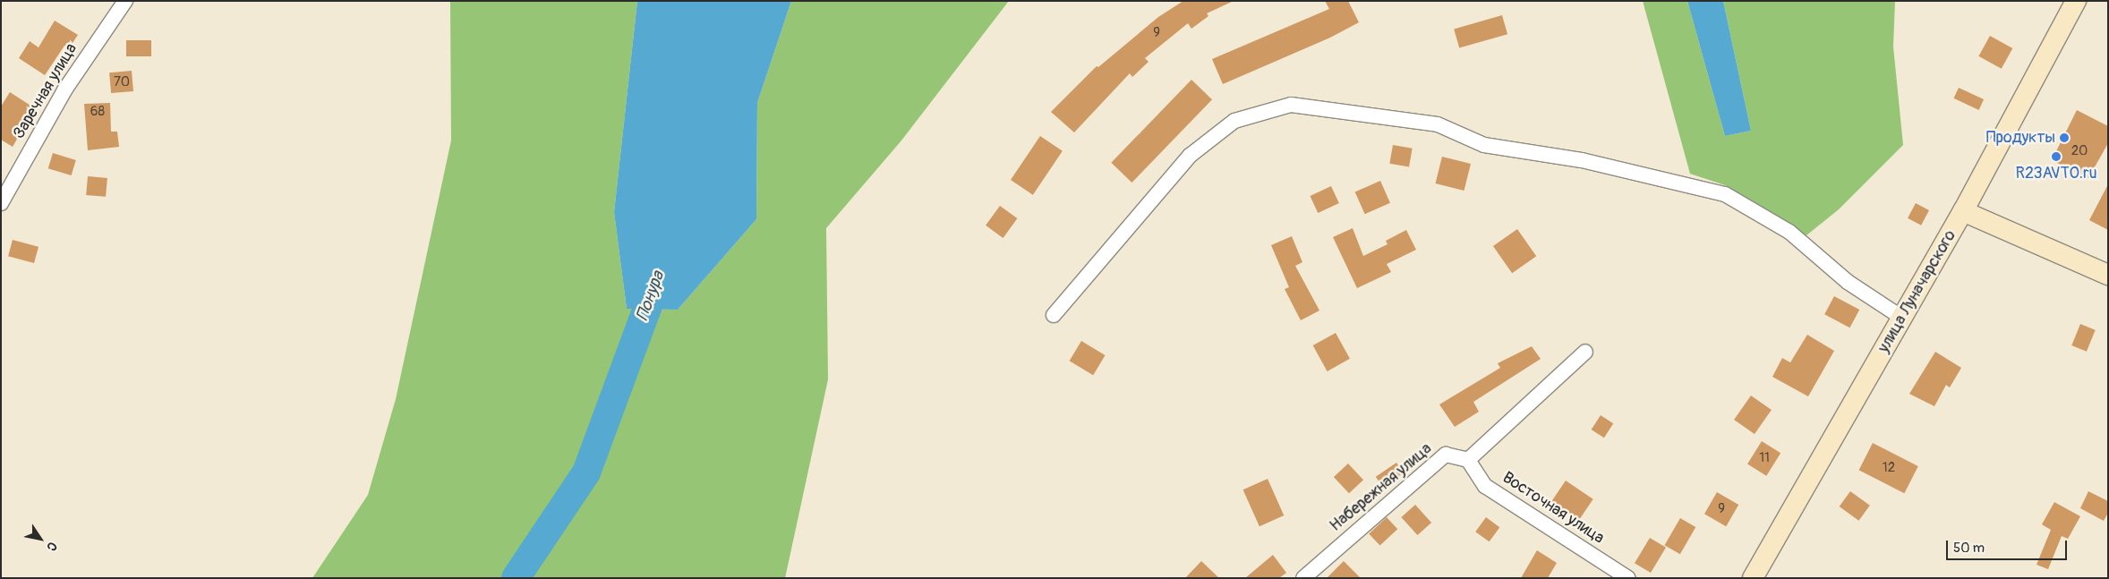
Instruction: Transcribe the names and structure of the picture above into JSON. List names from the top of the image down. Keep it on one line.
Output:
{"streets":{"main road":["улица Луначарского"],"street":["Заречная улица","Набережная улица","Восточная улица"]},"crossings":[["Набережная улица","Восточная улица"]],"water":["Понура"],"places":["Продукты","R23AVTO.ru"],"house_numbers":["9","70","68","20","11","12","9"],"scale_bar":"50 m","north":"bottom right"}
